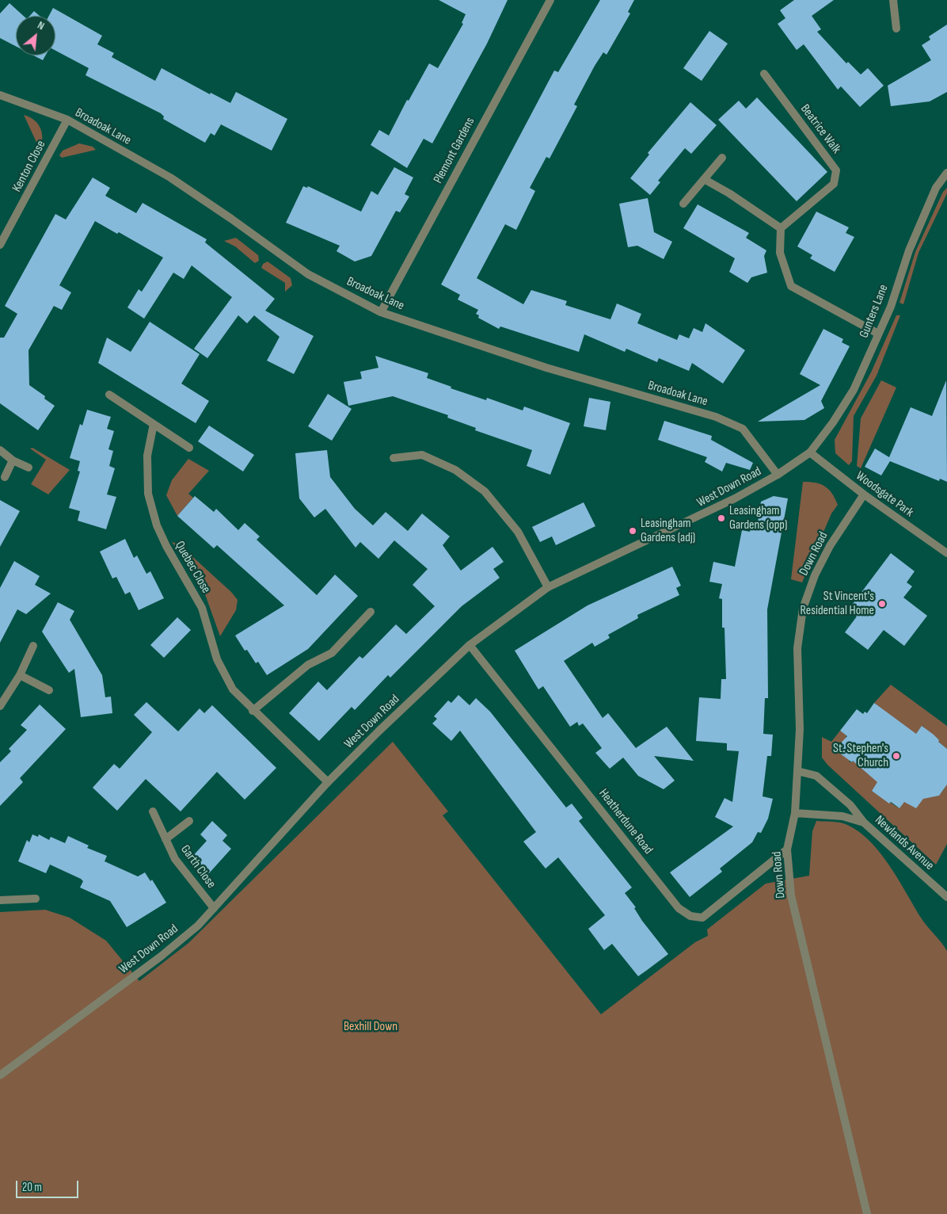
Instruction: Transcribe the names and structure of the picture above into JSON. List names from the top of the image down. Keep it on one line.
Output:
{"streets":{"street":["Broadoak Lane","Beatrice Walk","Plemont Gardens","Kenton Close","Gunters Lane","West Down Road","Woodsgate Park","Down Road","Quebec Close","Heatherdune Road","Newlands Avenue","Garth Close"]},"crossings":[["Broadoak Lane","Plemont Gardens"],["Broadoak Lane","Kenton Close"],["Broadoak Lane","West Down Road"],["Gunters Lane","West Down Road"],["Gunters Lane","Woodsgate Park"],["West Down Road","Woodsgate Park"],["West Down Road","Quebec Close"],["West Down Road","Heatherdune Road"],["West Down Road","Garth Close"],["Woodsgate Park","Down Road"],["Down Road","Heatherdune Road"],["Down Road","Newlands Avenue"]],"parks":["Bexhill Down"],"places":["Leasingham Gardens (opp)","Leasingham Gardens (adj)","St Vincent's Residential Home","St. Stephen's Church"],"scale_bar":"20 m","north":"top right"}
